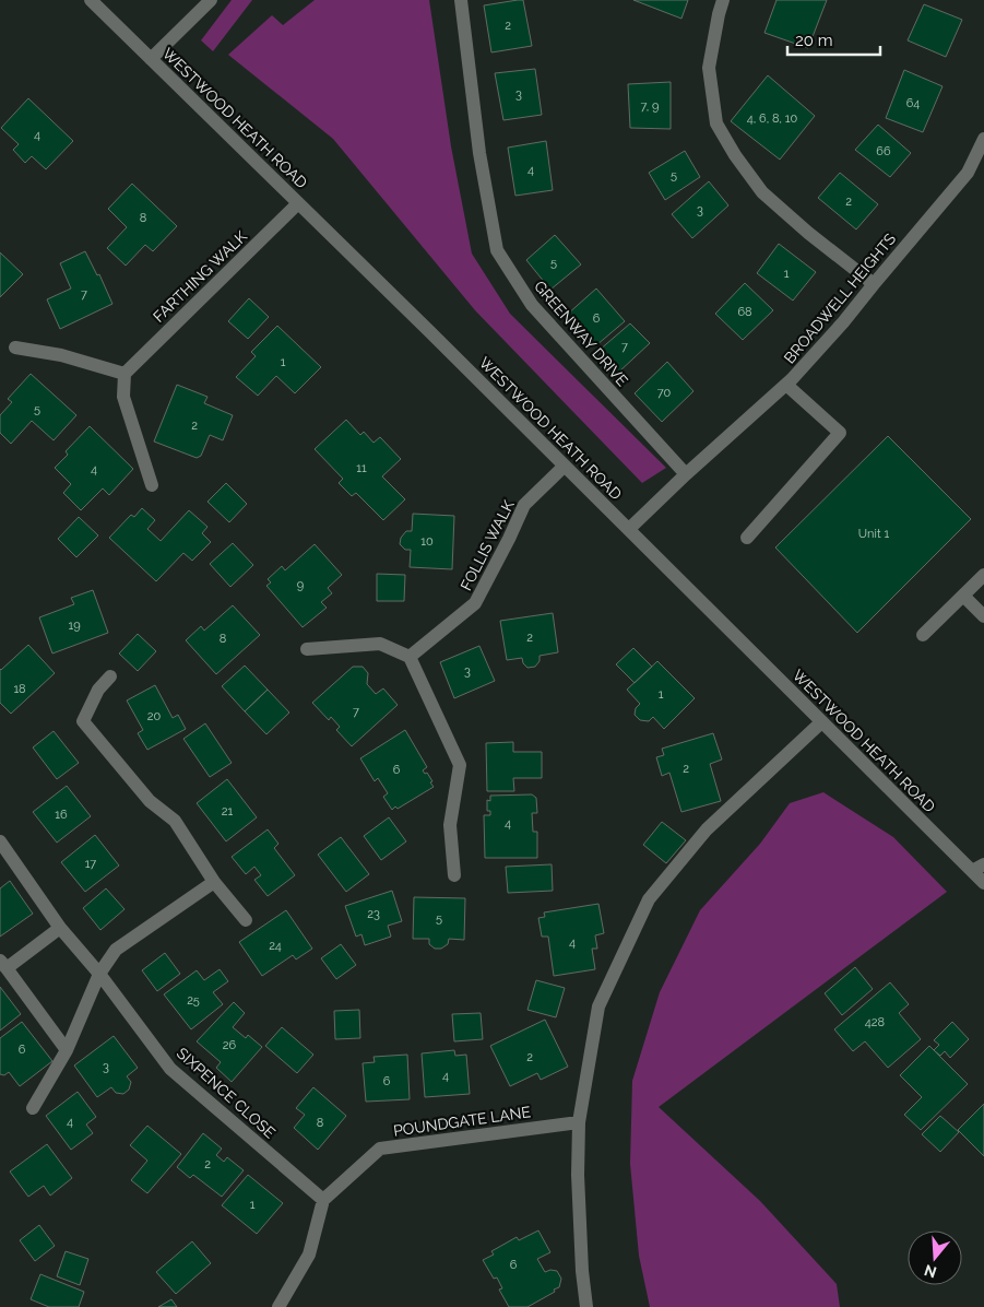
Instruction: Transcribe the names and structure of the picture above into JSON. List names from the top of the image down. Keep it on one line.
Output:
{"streets":{"street":["WESTWOOD HEATH ROAD","FARTHING WALK","BROADWELL HEIGHTS","GREENWAY DRIVE","FOLLIS WALK","SIXPENCE CLOSE","POUNDGATE LANE"]},"crossings":[["WESTWOOD HEATH ROAD","FARTHING WALK"],["WESTWOOD HEATH ROAD","BROADWELL HEIGHTS"],["WESTWOOD HEATH ROAD","FOLLIS WALK"],["BROADWELL HEIGHTS","GREENWAY DRIVE"],["SIXPENCE CLOSE","POUNDGATE LANE"]],"house_numbers":["2","3","64","7, 9","4, 6, 8, 10","4","66","4","5","2","3","8","5","1","7","68","6","7","1","70","5","2","11","4","Unit 1","10","9","19","2","8","3","18","1","7","20","2","6","21","16","4","17","23","5","4","24","25","428","26","6","2","3","4","6","4","8","2","1","6"],"scale_bar":"20 m","north":"bottom"}
